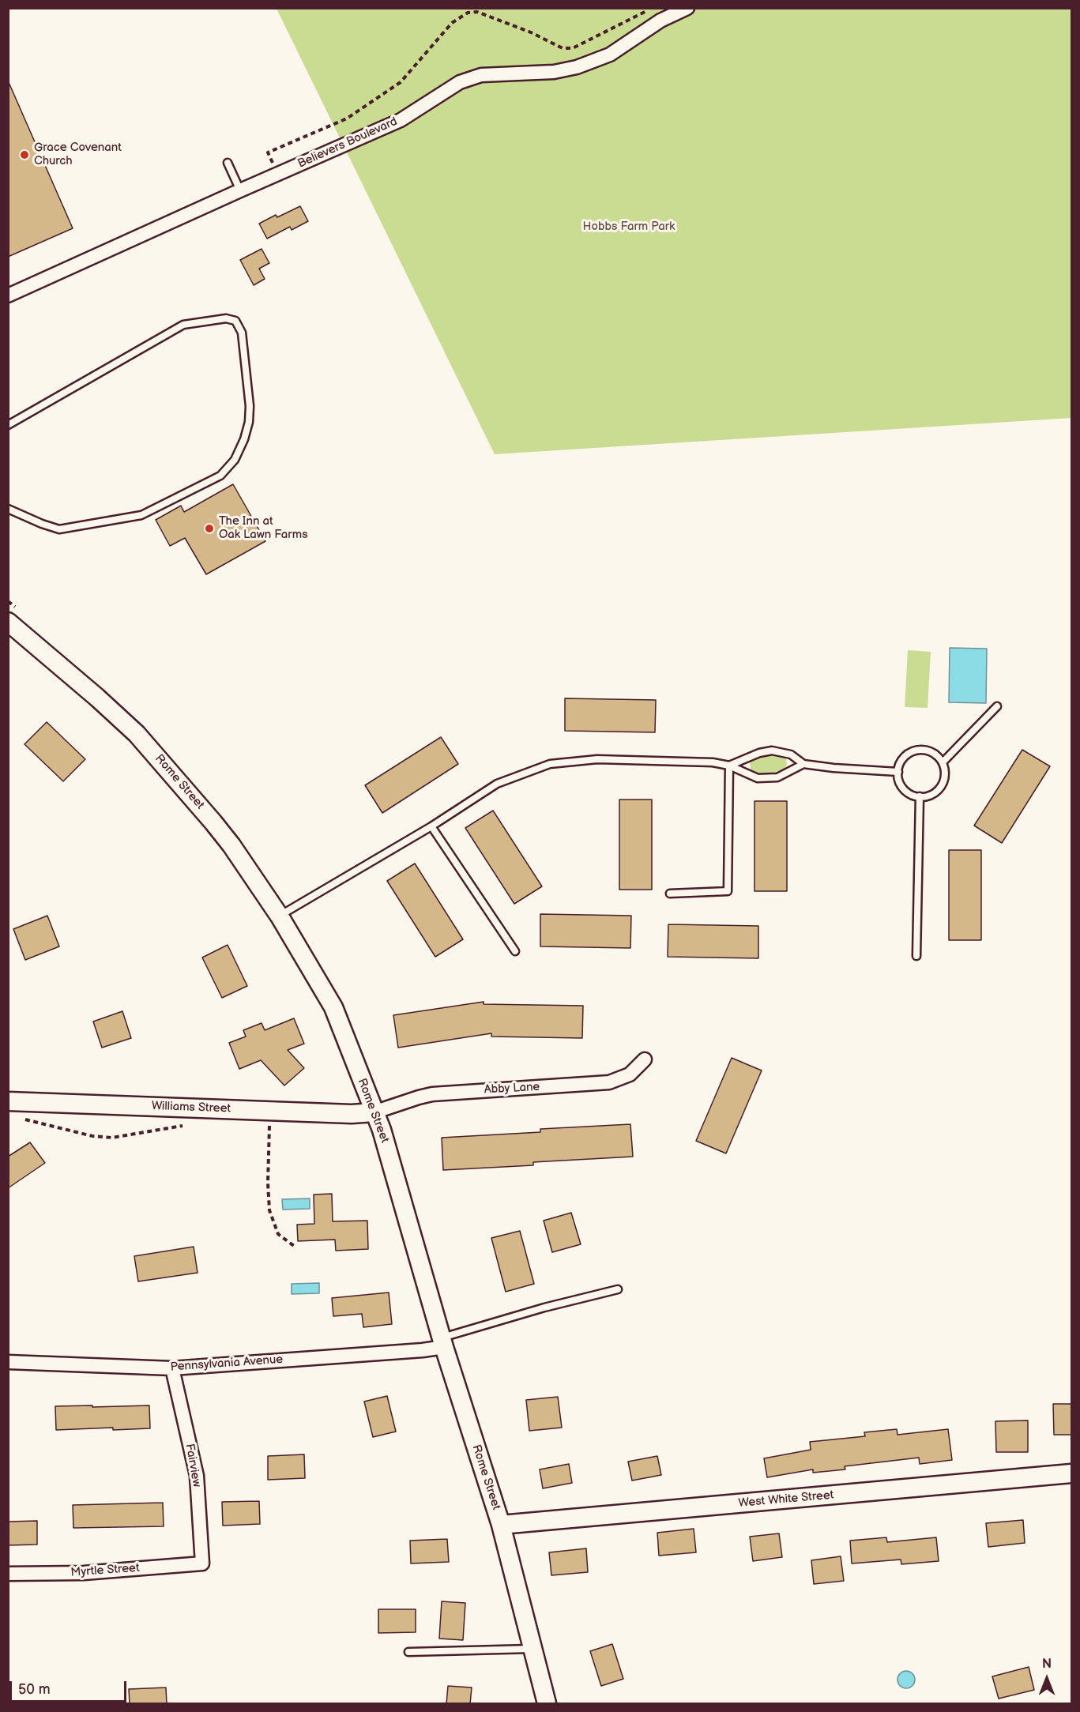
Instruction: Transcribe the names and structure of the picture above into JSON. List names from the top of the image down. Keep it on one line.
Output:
{"streets":{"street":["Believers Boulevard","Rome Street","Abby Lane","Williams Street","Pennsylvania Avenue","Fairview","West White Street","Myrtle Street"]},"crossings":[["Rome Street","Abby Lane"],["Rome Street","Williams Street"],["Rome Street","Pennsylvania Avenue"],["Rome Street","West White Street"],["Abby Lane","Williams Street"],["Pennsylvania Avenue","Fairview"],["Fairview","Myrtle Street"]],"parks":["Hobbs Farm Park"],"places":["Grace Covenant Church","The Inn at Oak Lawn Farms"],"scale_bar":"50 m","north":"top"}
